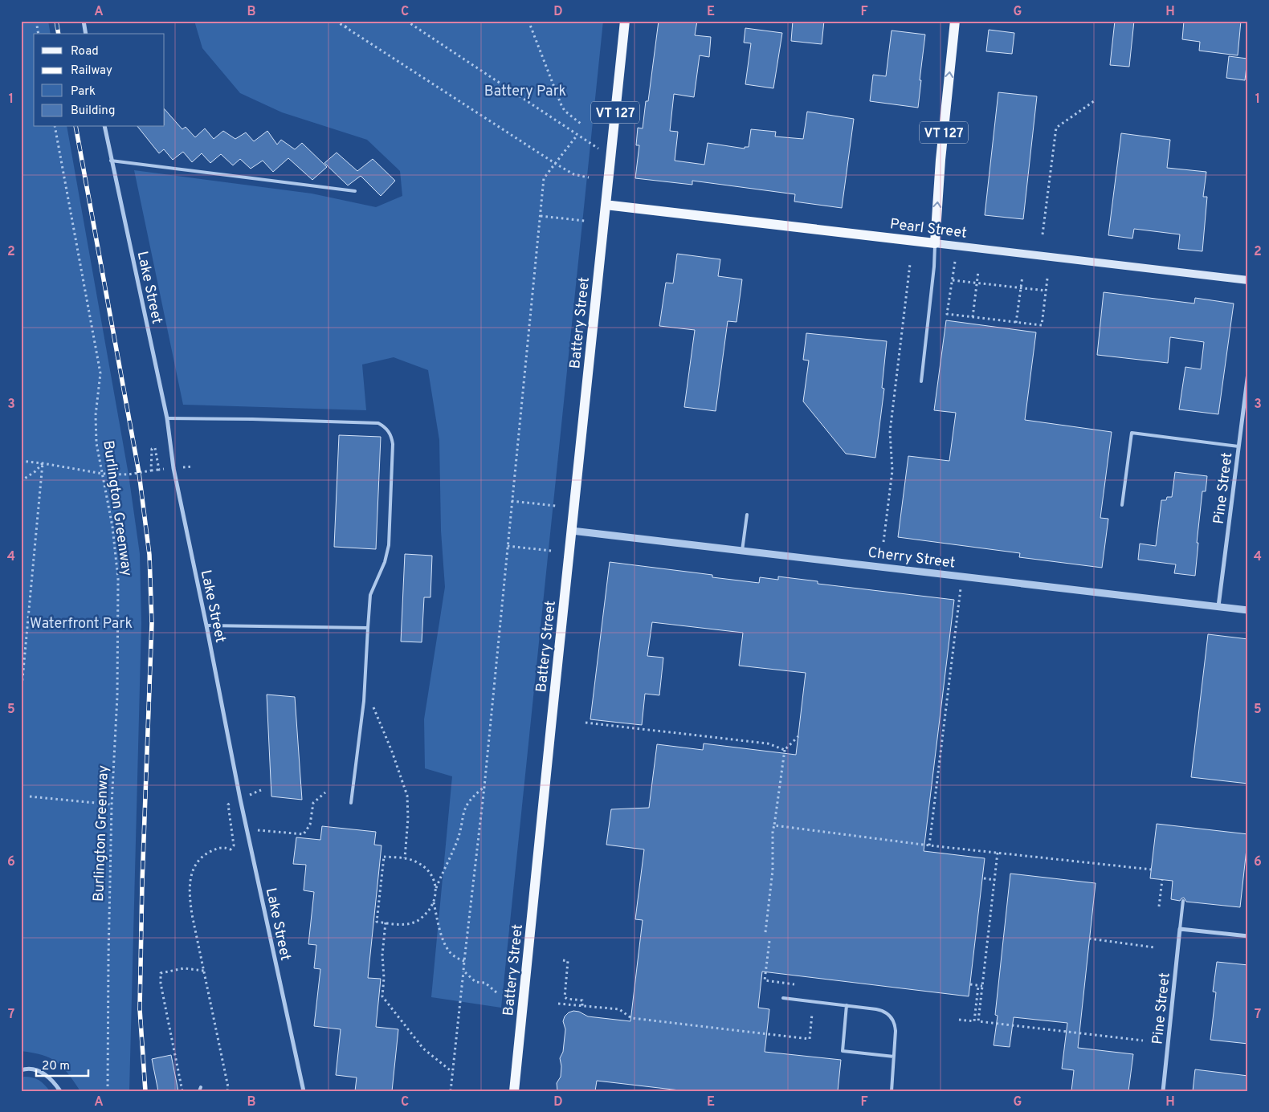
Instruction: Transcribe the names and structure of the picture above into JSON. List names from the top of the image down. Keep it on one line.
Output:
{"streets":{"main road":["VT 127","Pearl Street","Battery Street"],"street":["Lake Street","Pine Street","Cherry Street"],"path":["Burlington Greenway"]},"crossings":[["VT 127","Pearl Street"],["VT 127","Battery Street"],["Pearl Street","Battery Street"],["Battery Street","Cherry Street"],["Pine Street","Cherry Street"]],"parks":["Battery Park","Waterfront Park"],"legend":["Road","Railway","Park","Building"],"scale_bar":"20 m","grid":{"columns":["A","B","C","D","E","F","G","H"],"rows":["1","2","3","4","5","6","7"]}}
